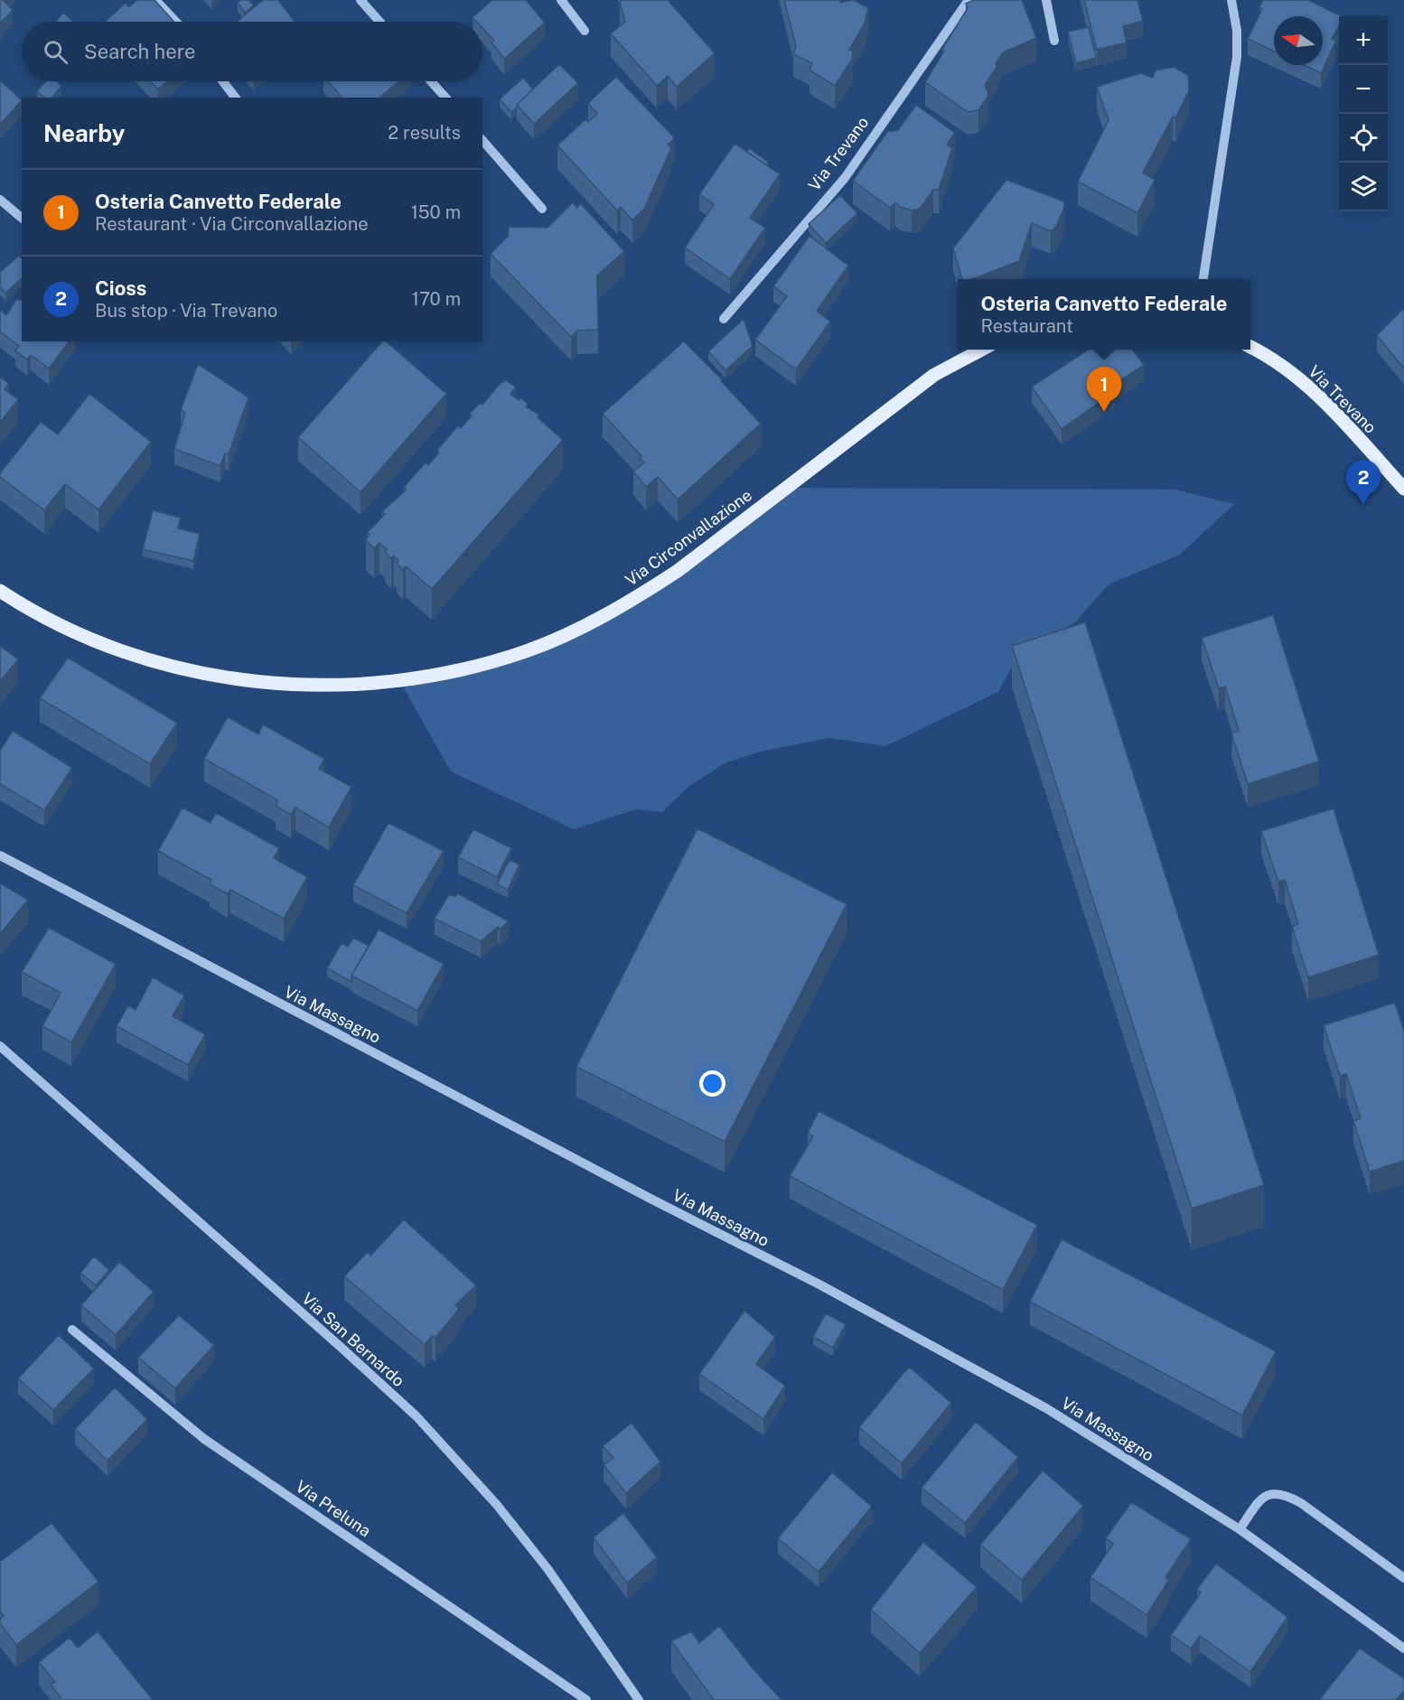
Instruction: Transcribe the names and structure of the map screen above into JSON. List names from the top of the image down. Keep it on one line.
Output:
{"streets":{"main road":["Via Trevano","Via Circonvallazione"],"street":["Via Massagno","Via San Bernardo","Via Preluna"]},"north":"left","page":{"map_buttons":["+","−"],"search":"Search here","heading":["Nearby","2 results"],"list":[{"mark":"1","name":"Osteria Canvetto Federale","note":"Restaurant · Via Circonvallazione","value":"150 m"},{"mark":"2","name":"Cioss","note":"Bus stop · Via Trevano","value":"170 m"}],"popup":["Osteria Canvetto Federale","Restaurant"],"pins":["1","2"]}}
